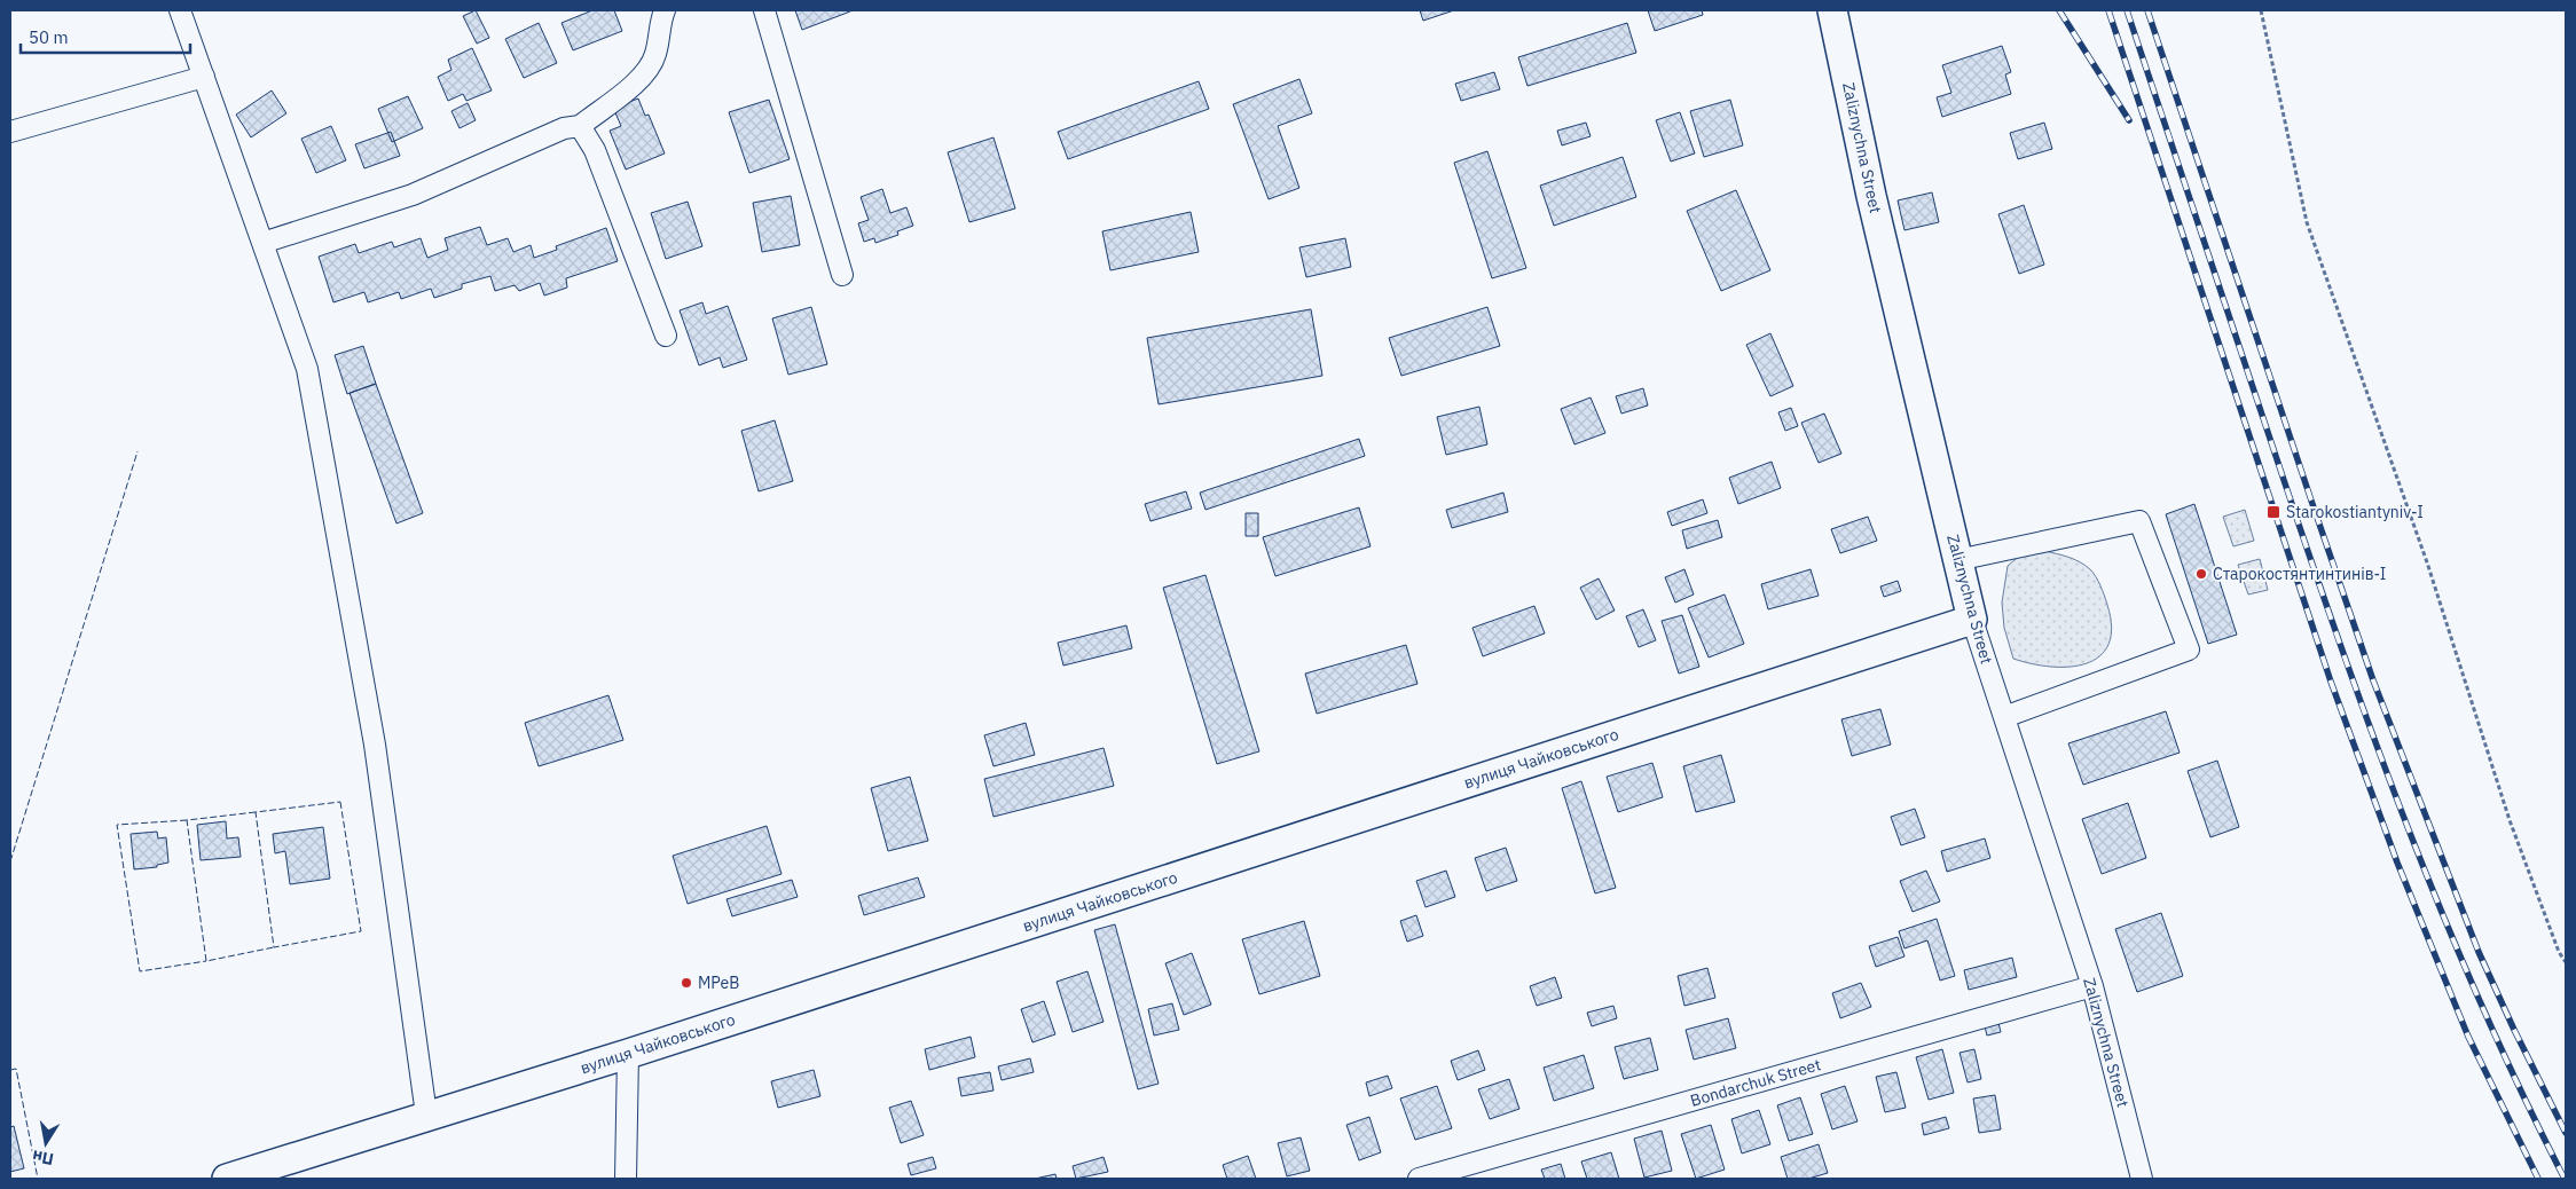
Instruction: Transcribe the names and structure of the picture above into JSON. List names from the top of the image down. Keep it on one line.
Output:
{"streets":{"street":["Zaliznychna Street","вулиця Чайковського","Bondarchuk Street"]},"crossings":[["Zaliznychna Street","вулиця Чайковського"],["Zaliznychna Street","Bondarchuk Street"]],"places":{"transit":["Starokostiantyniv-I"],"other":["Старокостянтинтинів-І","МРеВ"]},"scale_bar":"50 m","north":"bottom"}
